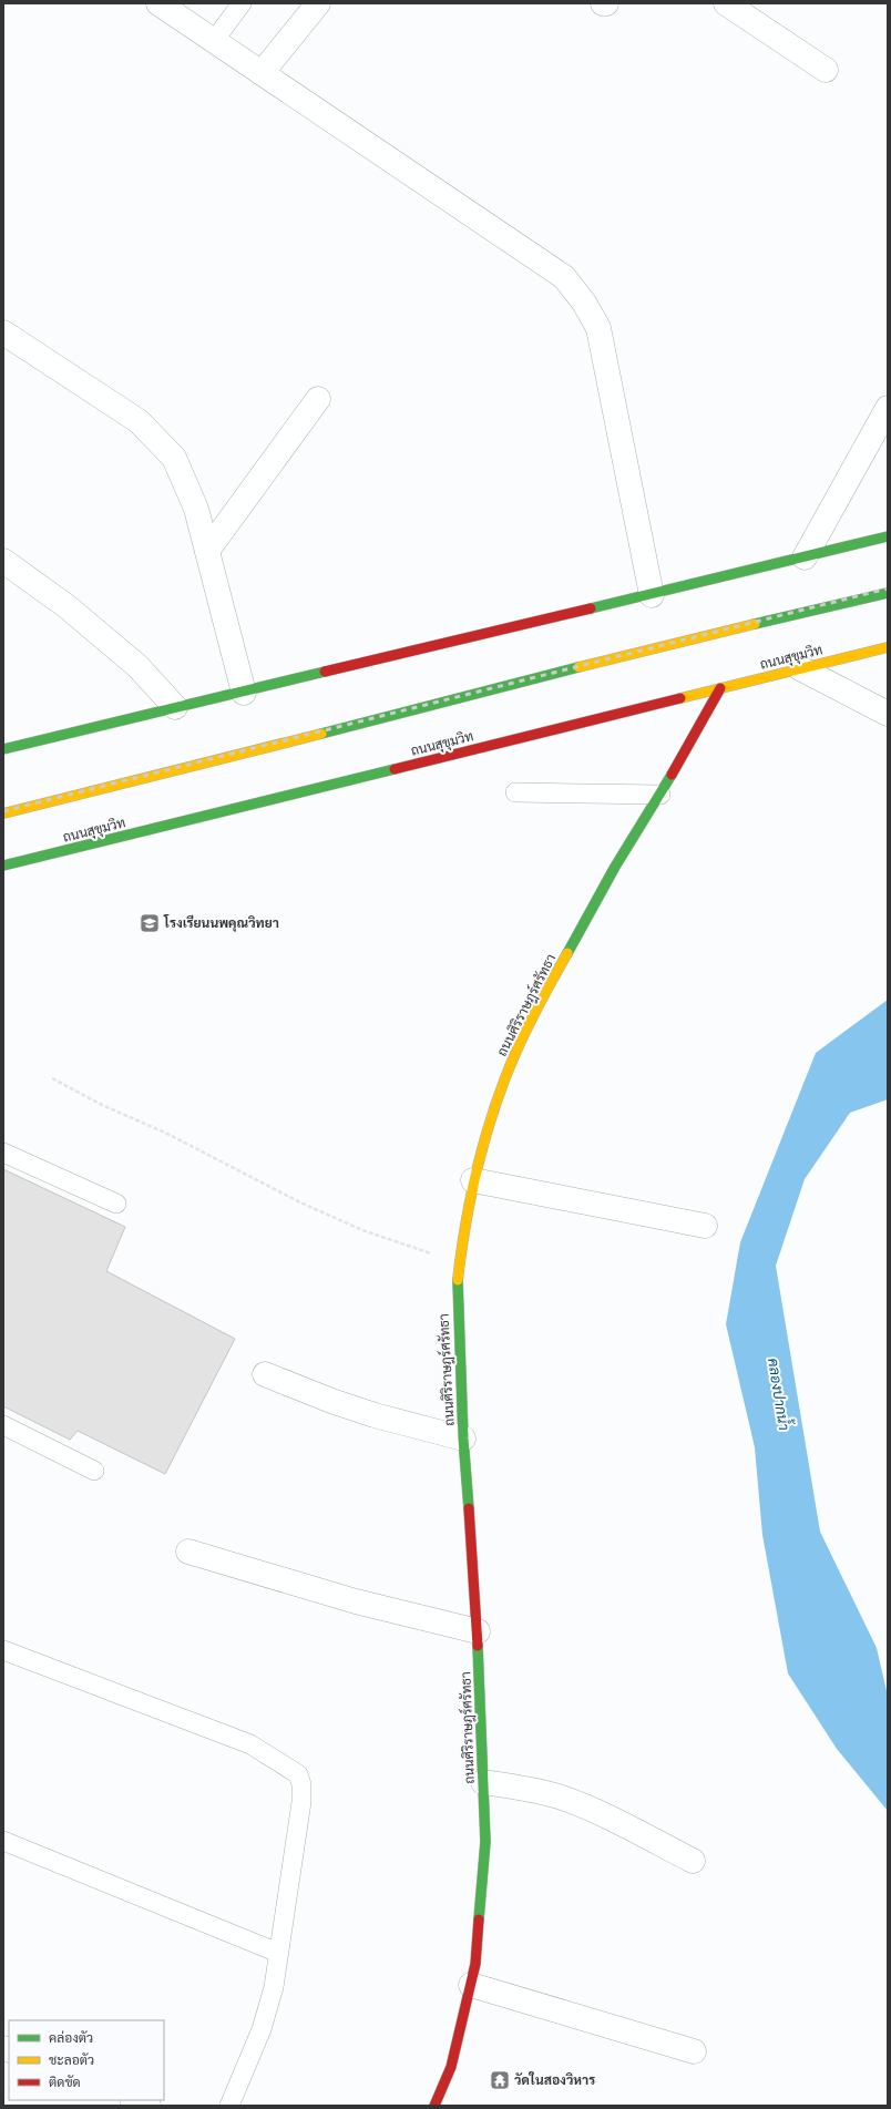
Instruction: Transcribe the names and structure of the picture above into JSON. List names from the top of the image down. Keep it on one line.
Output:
{"streets":{"main road":["ถนนสุขุมวิท","ถนนศิริราษฎร์ศรัทธา"]},"crossings":[["ถนนสุขุมวิท","ถนนศิริราษฎร์ศรัทธา"]],"water":["คลองปากน้ำ"],"places":{"school or university":["โรงเรียนนพคุณวิทยา"],"temple":["วัดในสองวิหาร"]},"legend":["คล่องตัว","ชะลอตัว","ติดขัด"]}
